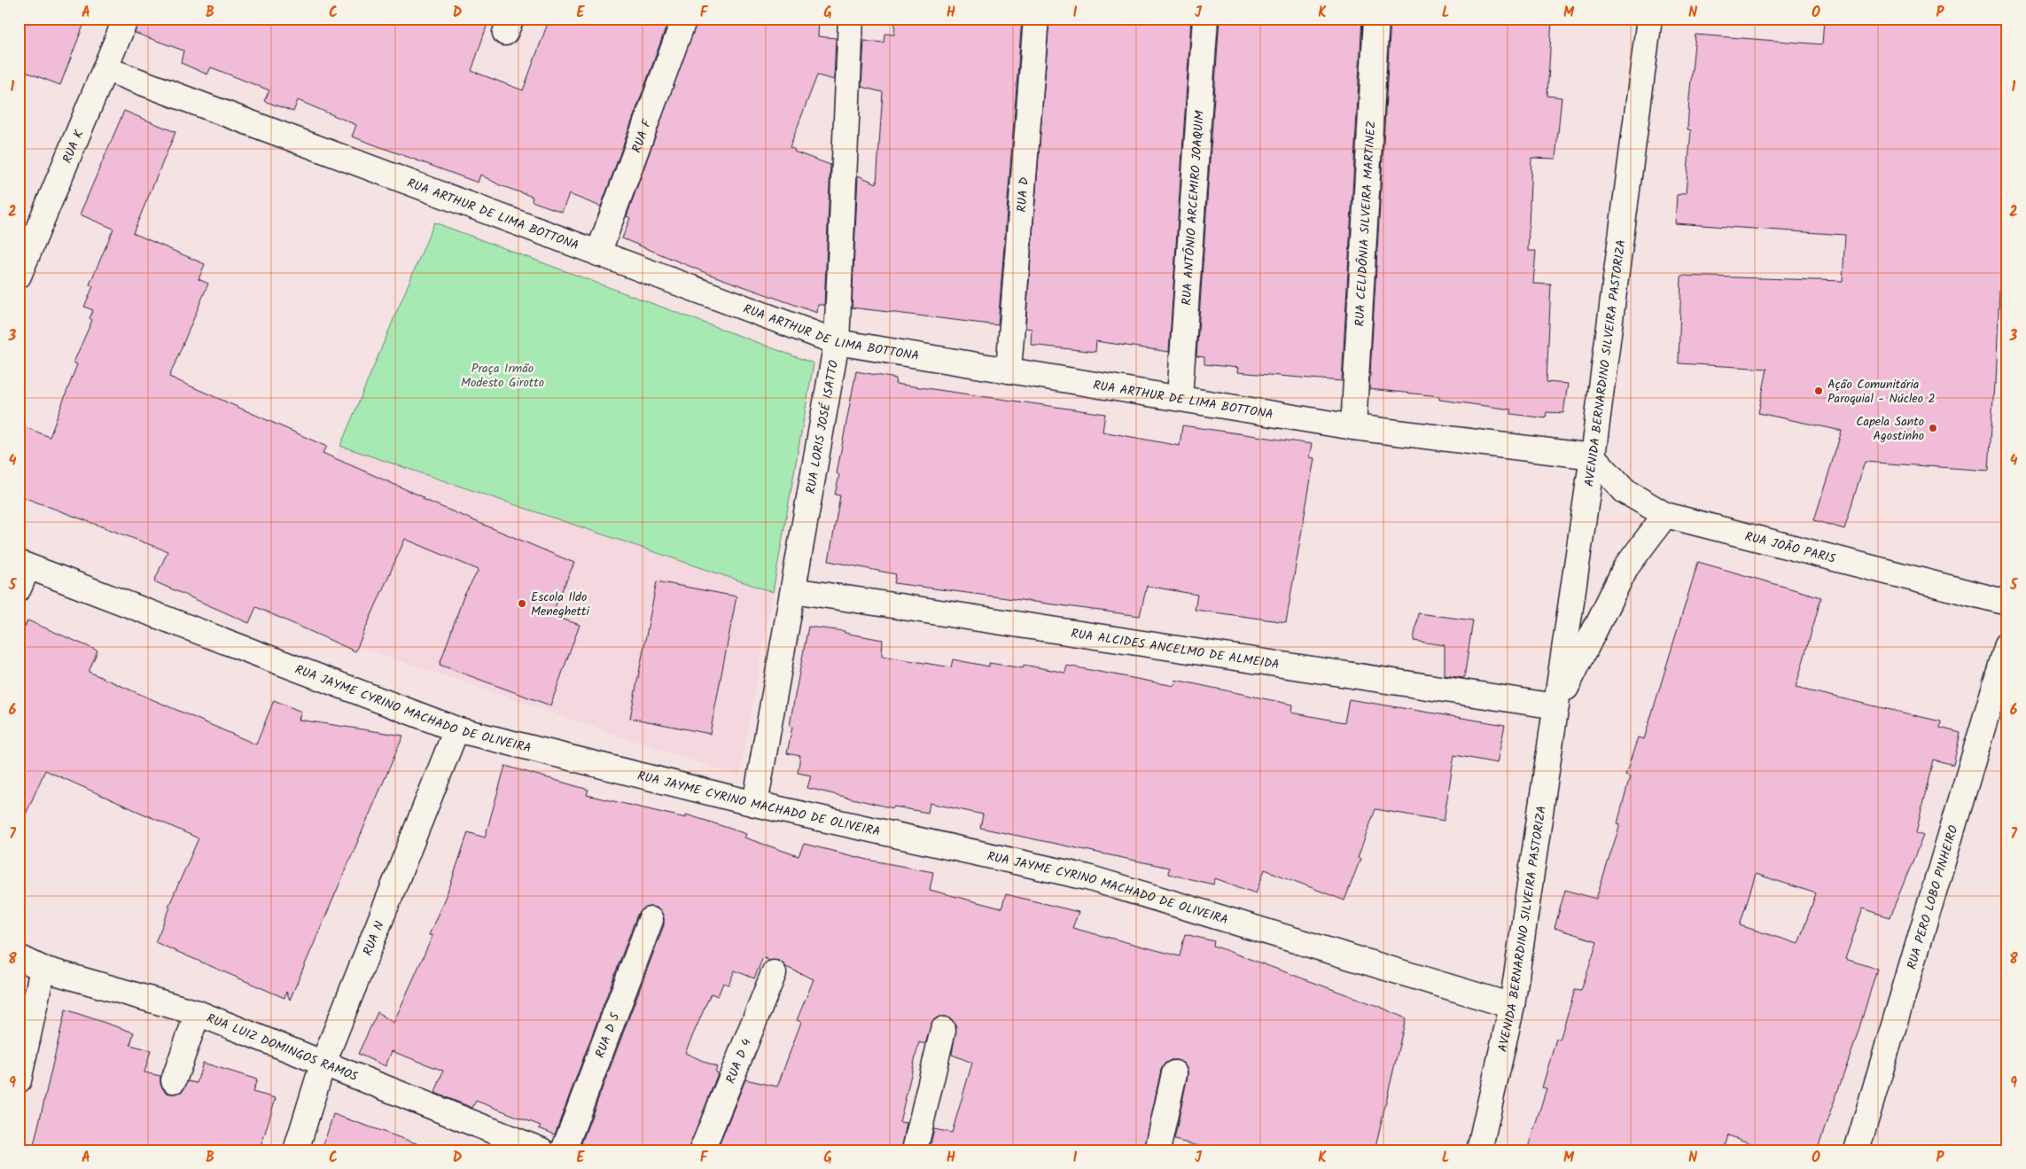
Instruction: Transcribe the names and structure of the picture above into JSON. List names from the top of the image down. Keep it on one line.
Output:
{"streets":{"street":["RUA F","RUA K","RUA D","RUA ANTÔNIO ARCEMIRO JOAQUIM","RUA ARTHUR DE LIMA BOTTONA","RUA CELIDÔNIA SILVEIRA MARTINEZ","AVENIDA BERNARDINO SILVEIRA PASTORIZA","RUA LORIS JOSÉ ISATTO","RUA JOÃO PARIS","RUA ALCIDES ANCELMO DE ALMEIDA","RUA JAYME CYRINO MACHADO DE OLIVEIRA","RUA PERO LOBO PINHEIRO","RUA N","RUA D 5","RUA LUIZ DOMINGOS RAMOS","RUA D 4"]},"crossings":[["RUA F","RUA ARTHUR DE LIMA BOTTONA"],["RUA K","RUA ARTHUR DE LIMA BOTTONA"],["RUA D","RUA ARTHUR DE LIMA BOTTONA"],["RUA ANTÔNIO ARCEMIRO JOAQUIM","RUA ARTHUR DE LIMA BOTTONA"],["RUA ARTHUR DE LIMA BOTTONA","RUA CELIDÔNIA SILVEIRA MARTINEZ"],["RUA ARTHUR DE LIMA BOTTONA","AVENIDA BERNARDINO SILVEIRA PASTORIZA"],["RUA ARTHUR DE LIMA BOTTONA","RUA LORIS JOSÉ ISATTO"],["RUA ARTHUR DE LIMA BOTTONA","RUA JOÃO PARIS"],["AVENIDA BERNARDINO SILVEIRA PASTORIZA","RUA JOÃO PARIS"],["AVENIDA BERNARDINO SILVEIRA PASTORIZA","RUA ALCIDES ANCELMO DE ALMEIDA"],["AVENIDA BERNARDINO SILVEIRA PASTORIZA","RUA JAYME CYRINO MACHADO DE OLIVEIRA"],["RUA LORIS JOSÉ ISATTO","RUA ALCIDES ANCELMO DE ALMEIDA"],["RUA LORIS JOSÉ ISATTO","RUA JAYME CYRINO MACHADO DE OLIVEIRA"],["RUA JAYME CYRINO MACHADO DE OLIVEIRA","RUA N"],["RUA N","RUA LUIZ DOMINGOS RAMOS"]],"parks":["Praça Irmão Modesto Girotto"],"places":["Ação Comunitária Paroquial - Núcleo 2","Capela Santo Agostinho","Escola Ildo Meneghetti"],"grid":{"columns":["A","B","C","D","E","F","G","H","I","J","K","L","M","N","O","P"],"rows":["1","2","3","4","5","6","7","8","9"]}}
